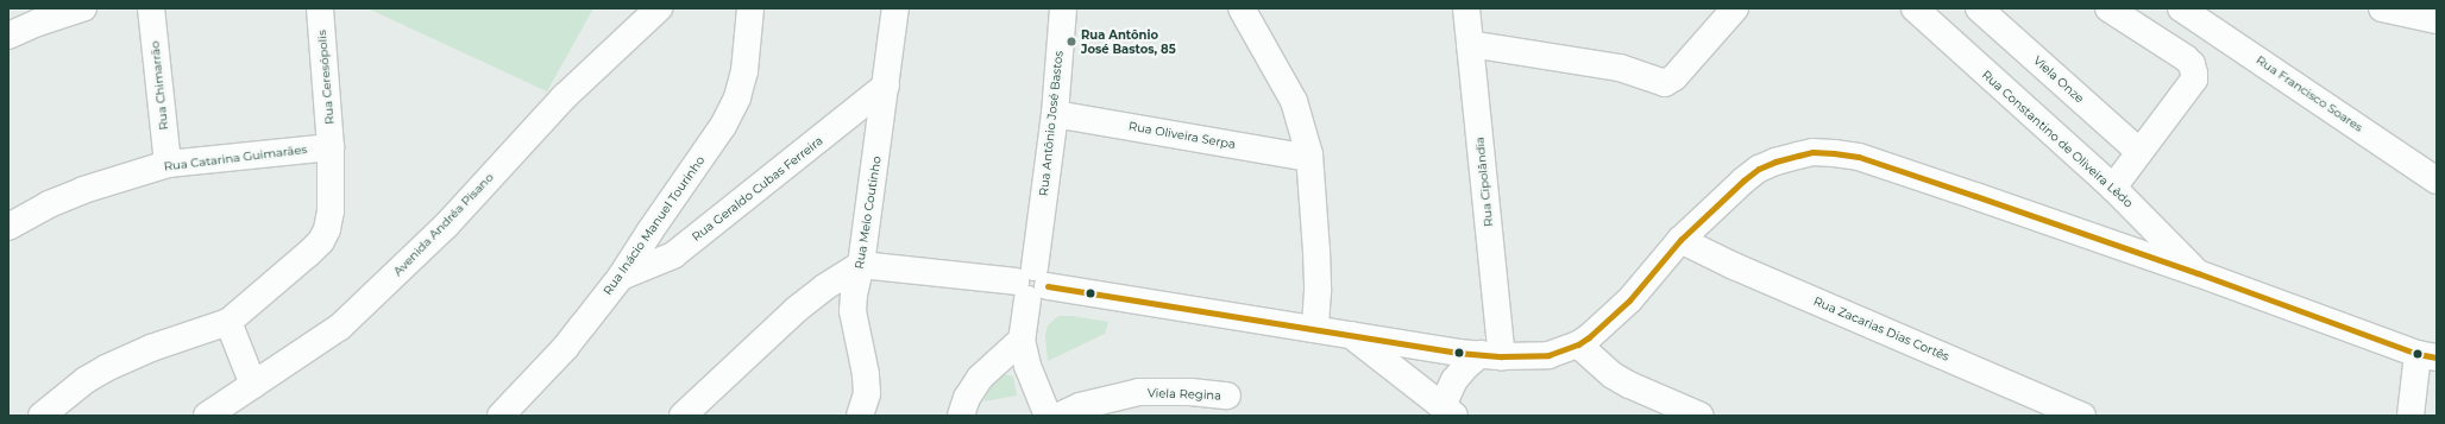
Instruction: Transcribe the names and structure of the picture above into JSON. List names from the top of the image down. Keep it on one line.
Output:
{"streets":{"street":["Rua Ceresópolis","Viela Onze","Rua Chimarrão","Rua Francisco Soares","Rua Antônio José Bastos","Rua Oliveira Serpa","Rua Constantino de Oliveira Lêdo","Rua Catarina Guimarães","Rua Cipolândia","Rua Geraldo Cubas Ferreira","Rua Melo Coutinho","Avenida Andréa Pisano","Rua Inácio Manuel Tourinho","Rua Zacarias Dias Cortês","Viela Regina"]},"crossings":[["Rua Ceresópolis","Rua Catarina Guimarães"],["Rua Chimarrão","Rua Catarina Guimarães"],["Rua Antônio José Bastos","Rua Oliveira Serpa"],["Rua Geraldo Cubas Ferreira","Rua Melo Coutinho"],["Rua Geraldo Cubas Ferreira","Rua Inácio Manuel Tourinho"]],"places":["Rua Antônio José Bastos, 85"]}
